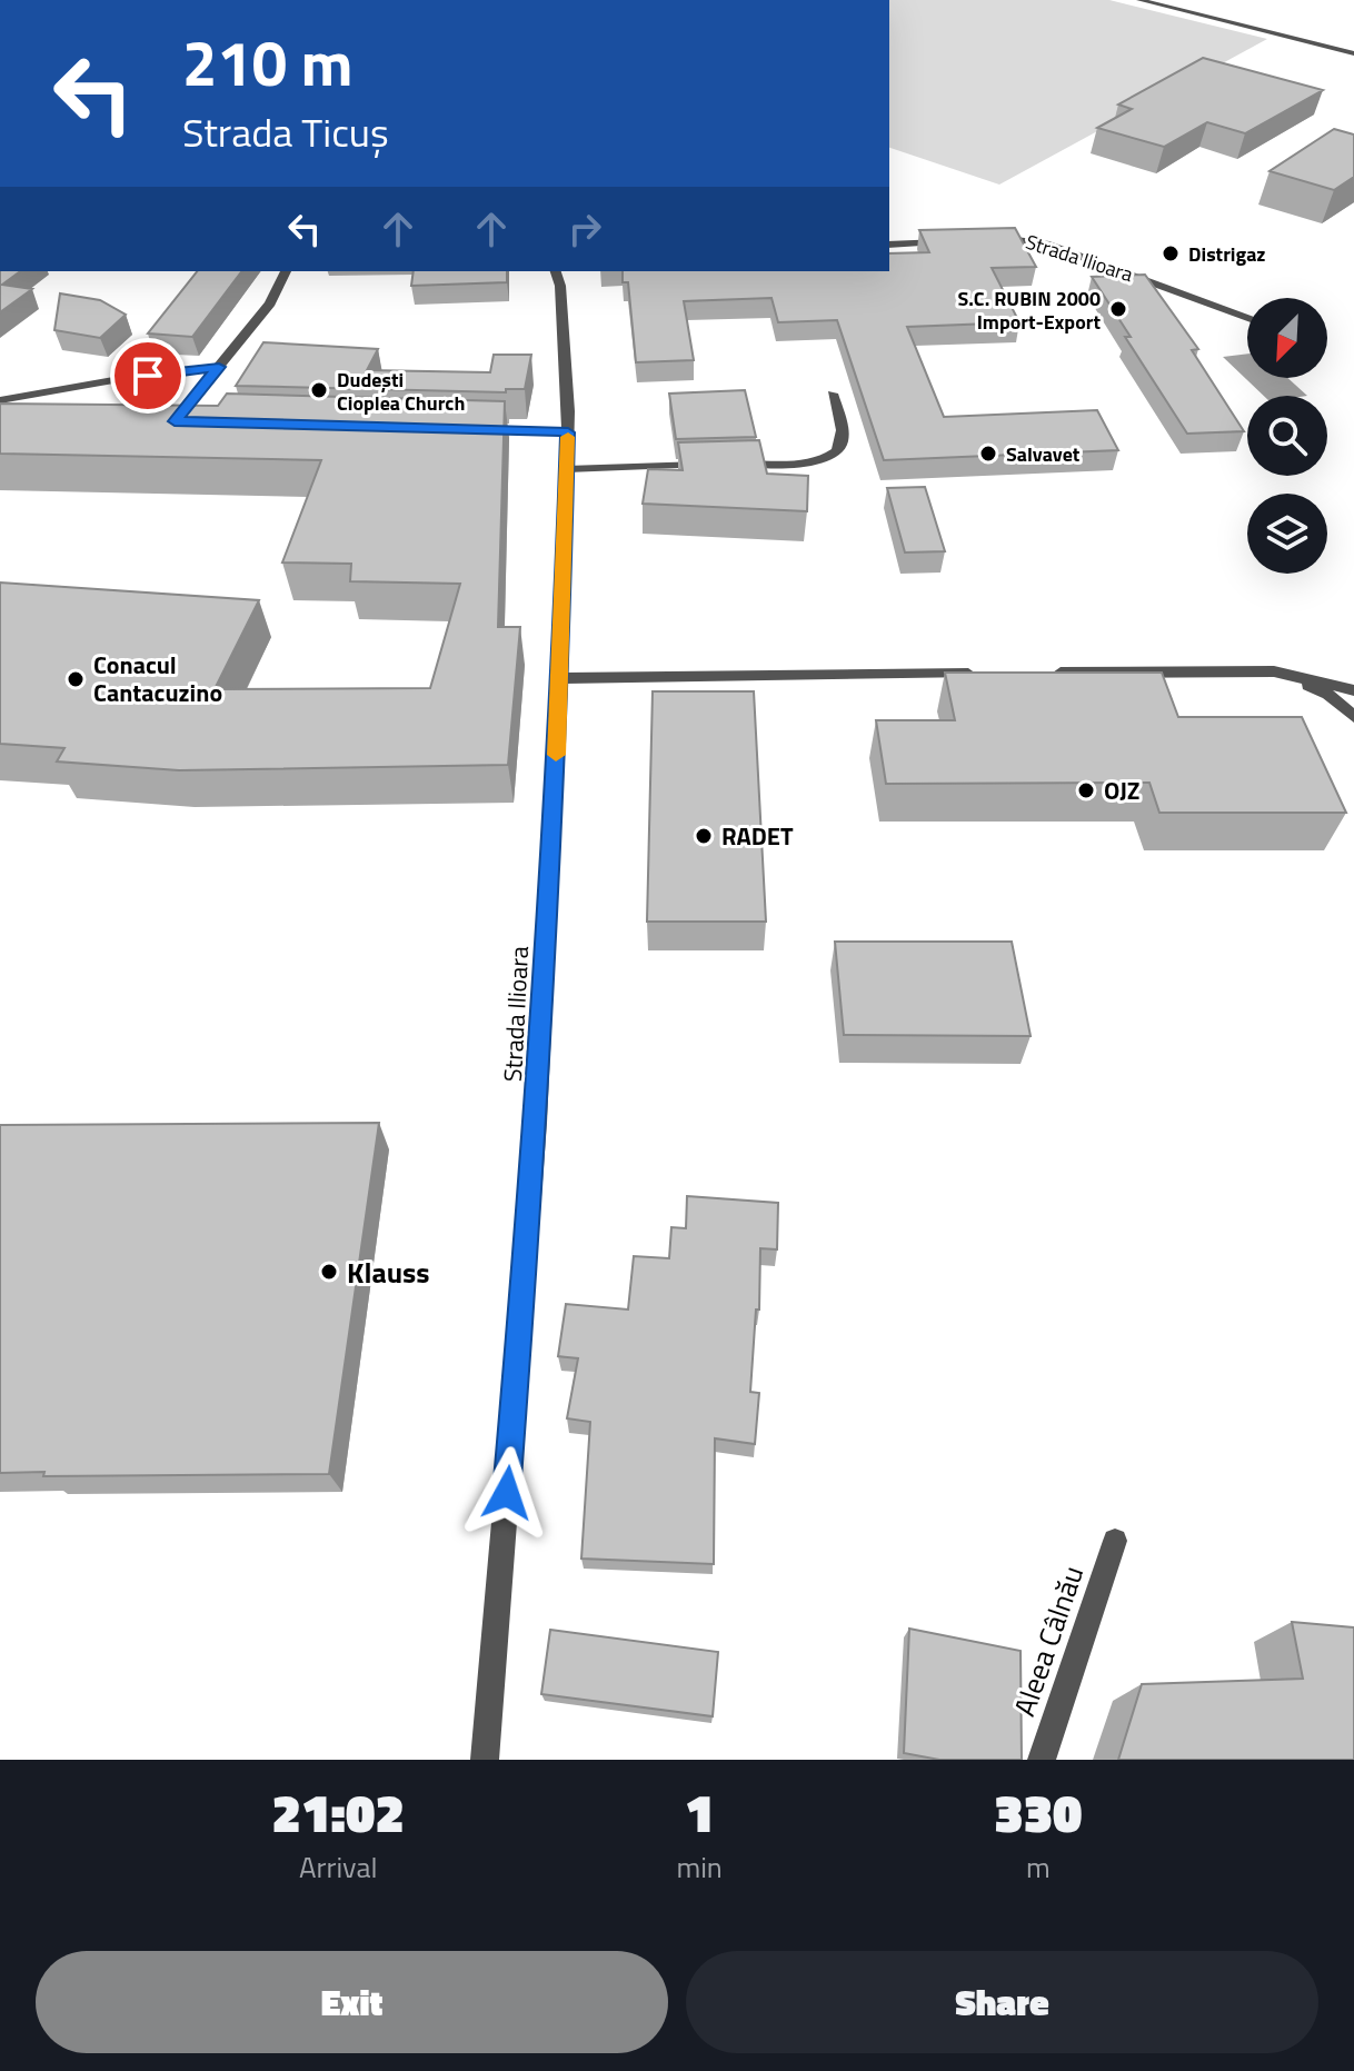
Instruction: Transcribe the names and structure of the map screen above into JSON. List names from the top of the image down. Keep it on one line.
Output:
{"streets":{"street":["Strada Ilioara","Aleea Câlnău"]},"places":["Distrigaz","S.C. RUBIN 2000 Import-Export","Dudești Cioplea Church","Salvavet","Conacul Cantacuzino","OJZ","RADET","Klauss"],"north":"bottom left","page":{"turn":["210 m","Strada Ticuș"],"eta":["21:02","Arrival","1","min","330","m"],"buttons":["Exit","Share"]}}
